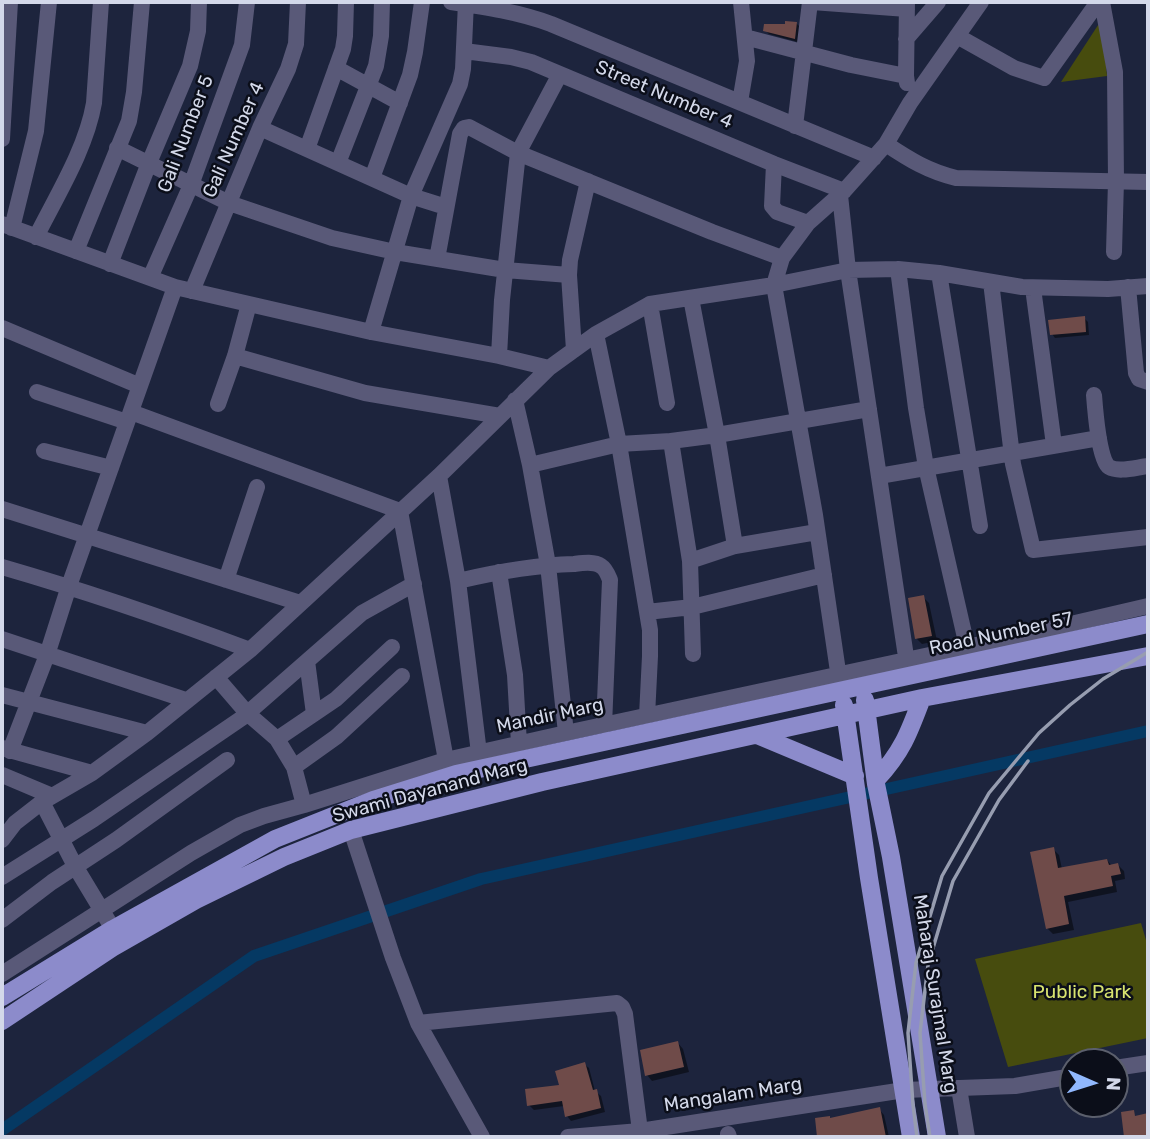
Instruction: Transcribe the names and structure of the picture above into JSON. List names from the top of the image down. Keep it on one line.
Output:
{"streets":{"main road":["Road Number 57","Swami Dayanand Marg","Maharaj Surajmal Marg"],"street":["Street Number 4","Gali Number 5","Gali Number 4","Mandir Marg","Mangalam Marg"]},"crossings":[["Road Number 57","Mandir Marg"],["Road Number 57","Swami Dayanand Marg"],["Road Number 57","Maharaj Surajmal Marg"],["Mandir Marg","Swami Dayanand Marg"],["Swami Dayanand Marg","Maharaj Surajmal Marg"],["Maharaj Surajmal Marg","Mangalam Marg"]],"parks":["Public Park"],"north":"right"}
